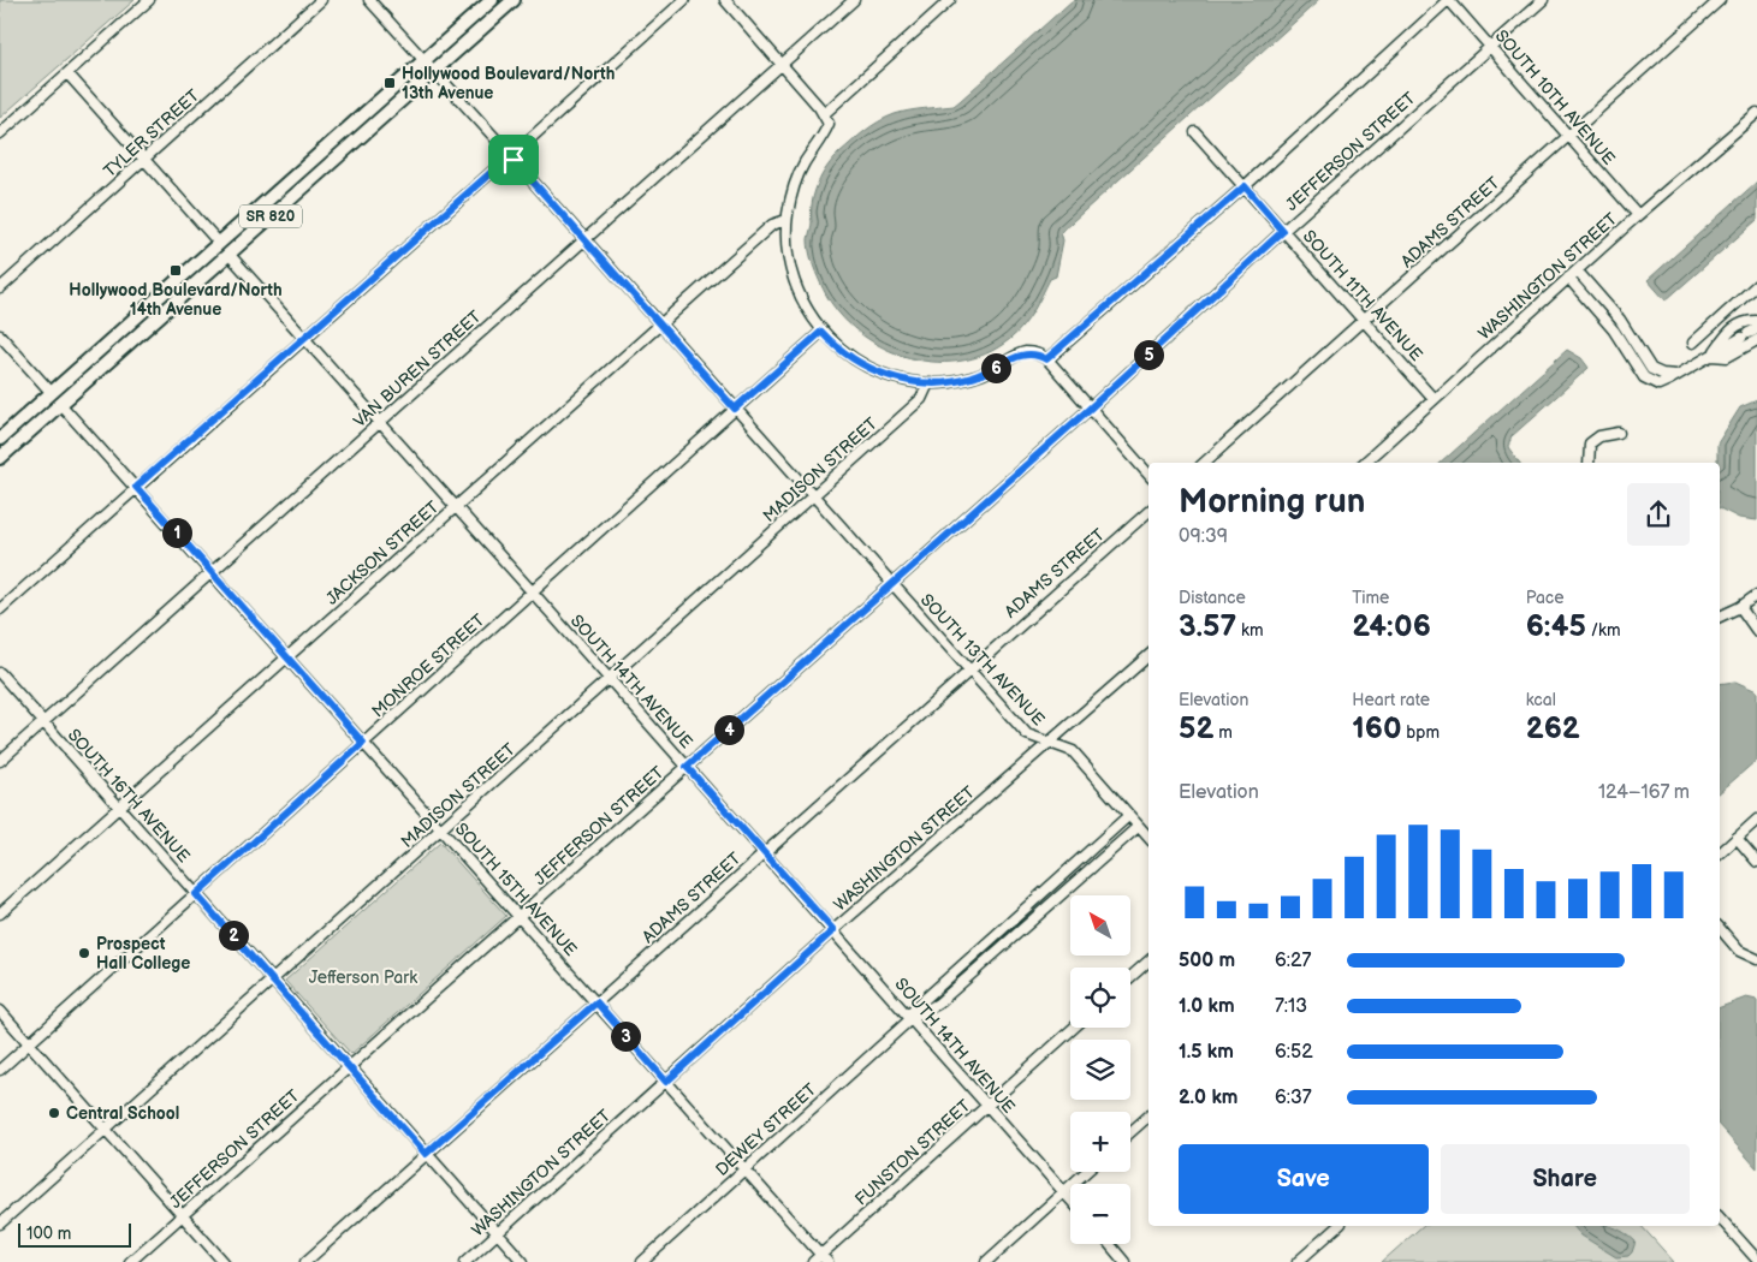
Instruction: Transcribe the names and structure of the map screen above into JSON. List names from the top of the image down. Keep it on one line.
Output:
{"streets":{"main road":["SR 820"],"street":["SOUTH 10TH AVENUE","TYLER STREET","JEFFERSON STREET","ADAMS STREET","WASHINGTON STREET","SOUTH 11TH AVENUE","VAN BUREN STREET","MADISON STREET","JACKSON STREET","SOUTH 13TH AVENUE","MONROE STREET","SOUTH 14TH AVENUE","SOUTH 16TH AVENUE","SOUTH 15TH AVENUE","DEWEY STREET","FUNSTON STREET"]},"crossings":[["SOUTH 10TH AVENUE","JEFFERSON STREET"],["SOUTH 10TH AVENUE","ADAMS STREET"],["SOUTH 10TH AVENUE","WASHINGTON STREET"],["JEFFERSON STREET","SOUTH 11TH AVENUE"],["JEFFERSON STREET","SOUTH 13TH AVENUE"],["JEFFERSON STREET","SOUTH 14TH AVENUE"],["JEFFERSON STREET","SOUTH 16TH AVENUE"],["JEFFERSON STREET","SOUTH 15TH AVENUE"],["SR 820","SOUTH 13TH AVENUE"],["SR 820","SOUTH 14TH AVENUE"],["SR 820","SOUTH 15TH AVENUE"],["ADAMS STREET","SOUTH 11TH AVENUE"],["ADAMS STREET","SOUTH 13TH AVENUE"],["ADAMS STREET","SOUTH 14TH AVENUE"],["ADAMS STREET","SOUTH 16TH AVENUE"],["ADAMS STREET","SOUTH 15TH AVENUE"],["WASHINGTON STREET","SOUTH 11TH AVENUE"],["WASHINGTON STREET","SOUTH 13TH AVENUE"],["WASHINGTON STREET","SOUTH 14TH AVENUE"],["WASHINGTON STREET","SOUTH 16TH AVENUE"],["WASHINGTON STREET","SOUTH 15TH AVENUE"],["VAN BUREN STREET","SOUTH 13TH AVENUE"],["VAN BUREN STREET","SOUTH 14TH AVENUE"],["VAN BUREN STREET","SOUTH 16TH AVENUE"],["VAN BUREN STREET","SOUTH 15TH AVENUE"],["MADISON STREET","SOUTH 13TH AVENUE"],["MADISON STREET","SOUTH 14TH AVENUE"],["MADISON STREET","SOUTH 16TH AVENUE"],["MADISON STREET","SOUTH 15TH AVENUE"],["JACKSON STREET","SOUTH 13TH AVENUE"],["JACKSON STREET","SOUTH 14TH AVENUE"],["JACKSON STREET","SOUTH 16TH AVENUE"],["JACKSON STREET","SOUTH 15TH AVENUE"],["SOUTH 13TH AVENUE","MONROE STREET"],["SOUTH 13TH AVENUE","DEWEY STREET"],["MONROE STREET","SOUTH 14TH AVENUE"],["MONROE STREET","SOUTH 16TH AVENUE"],["MONROE STREET","SOUTH 15TH AVENUE"],["SOUTH 14TH AVENUE","DEWEY STREET"],["SOUTH 14TH AVENUE","FUNSTON STREET"],["SOUTH 15TH AVENUE","DEWEY STREET"],["SOUTH 15TH AVENUE","FUNSTON STREET"]],"parks":["Jefferson Park"],"places":{"transit":["Hollywood Boulevard/North 13th Avenue","Hollywood Boulevard/North 14th Avenue"],"other":["Prospect Hall College","Central School"]},"scale_bar":"100 m","north":"top left","page":{"pins":["5","6","1","4","2","3"],"heading":["Morning run","09:39"],"stats":[["Distance","3.57 km"],["Time","24:06"],["Pace","6:45 /km"],["Elevation","52 m"],["Heart rate","160 bpm"],["kcal","262"]],"chart":["Elevation","124–167 m"],"map_buttons":["+","−"],"list":[{"name":"500 m","note":"6:27"},{"name":"1.0 km","note":"7:13"},{"name":"1.5 km","note":"6:52"},{"name":"2.0 km","note":"6:37"}],"buttons":["Save","Share"],"scale":"100 m"}}
